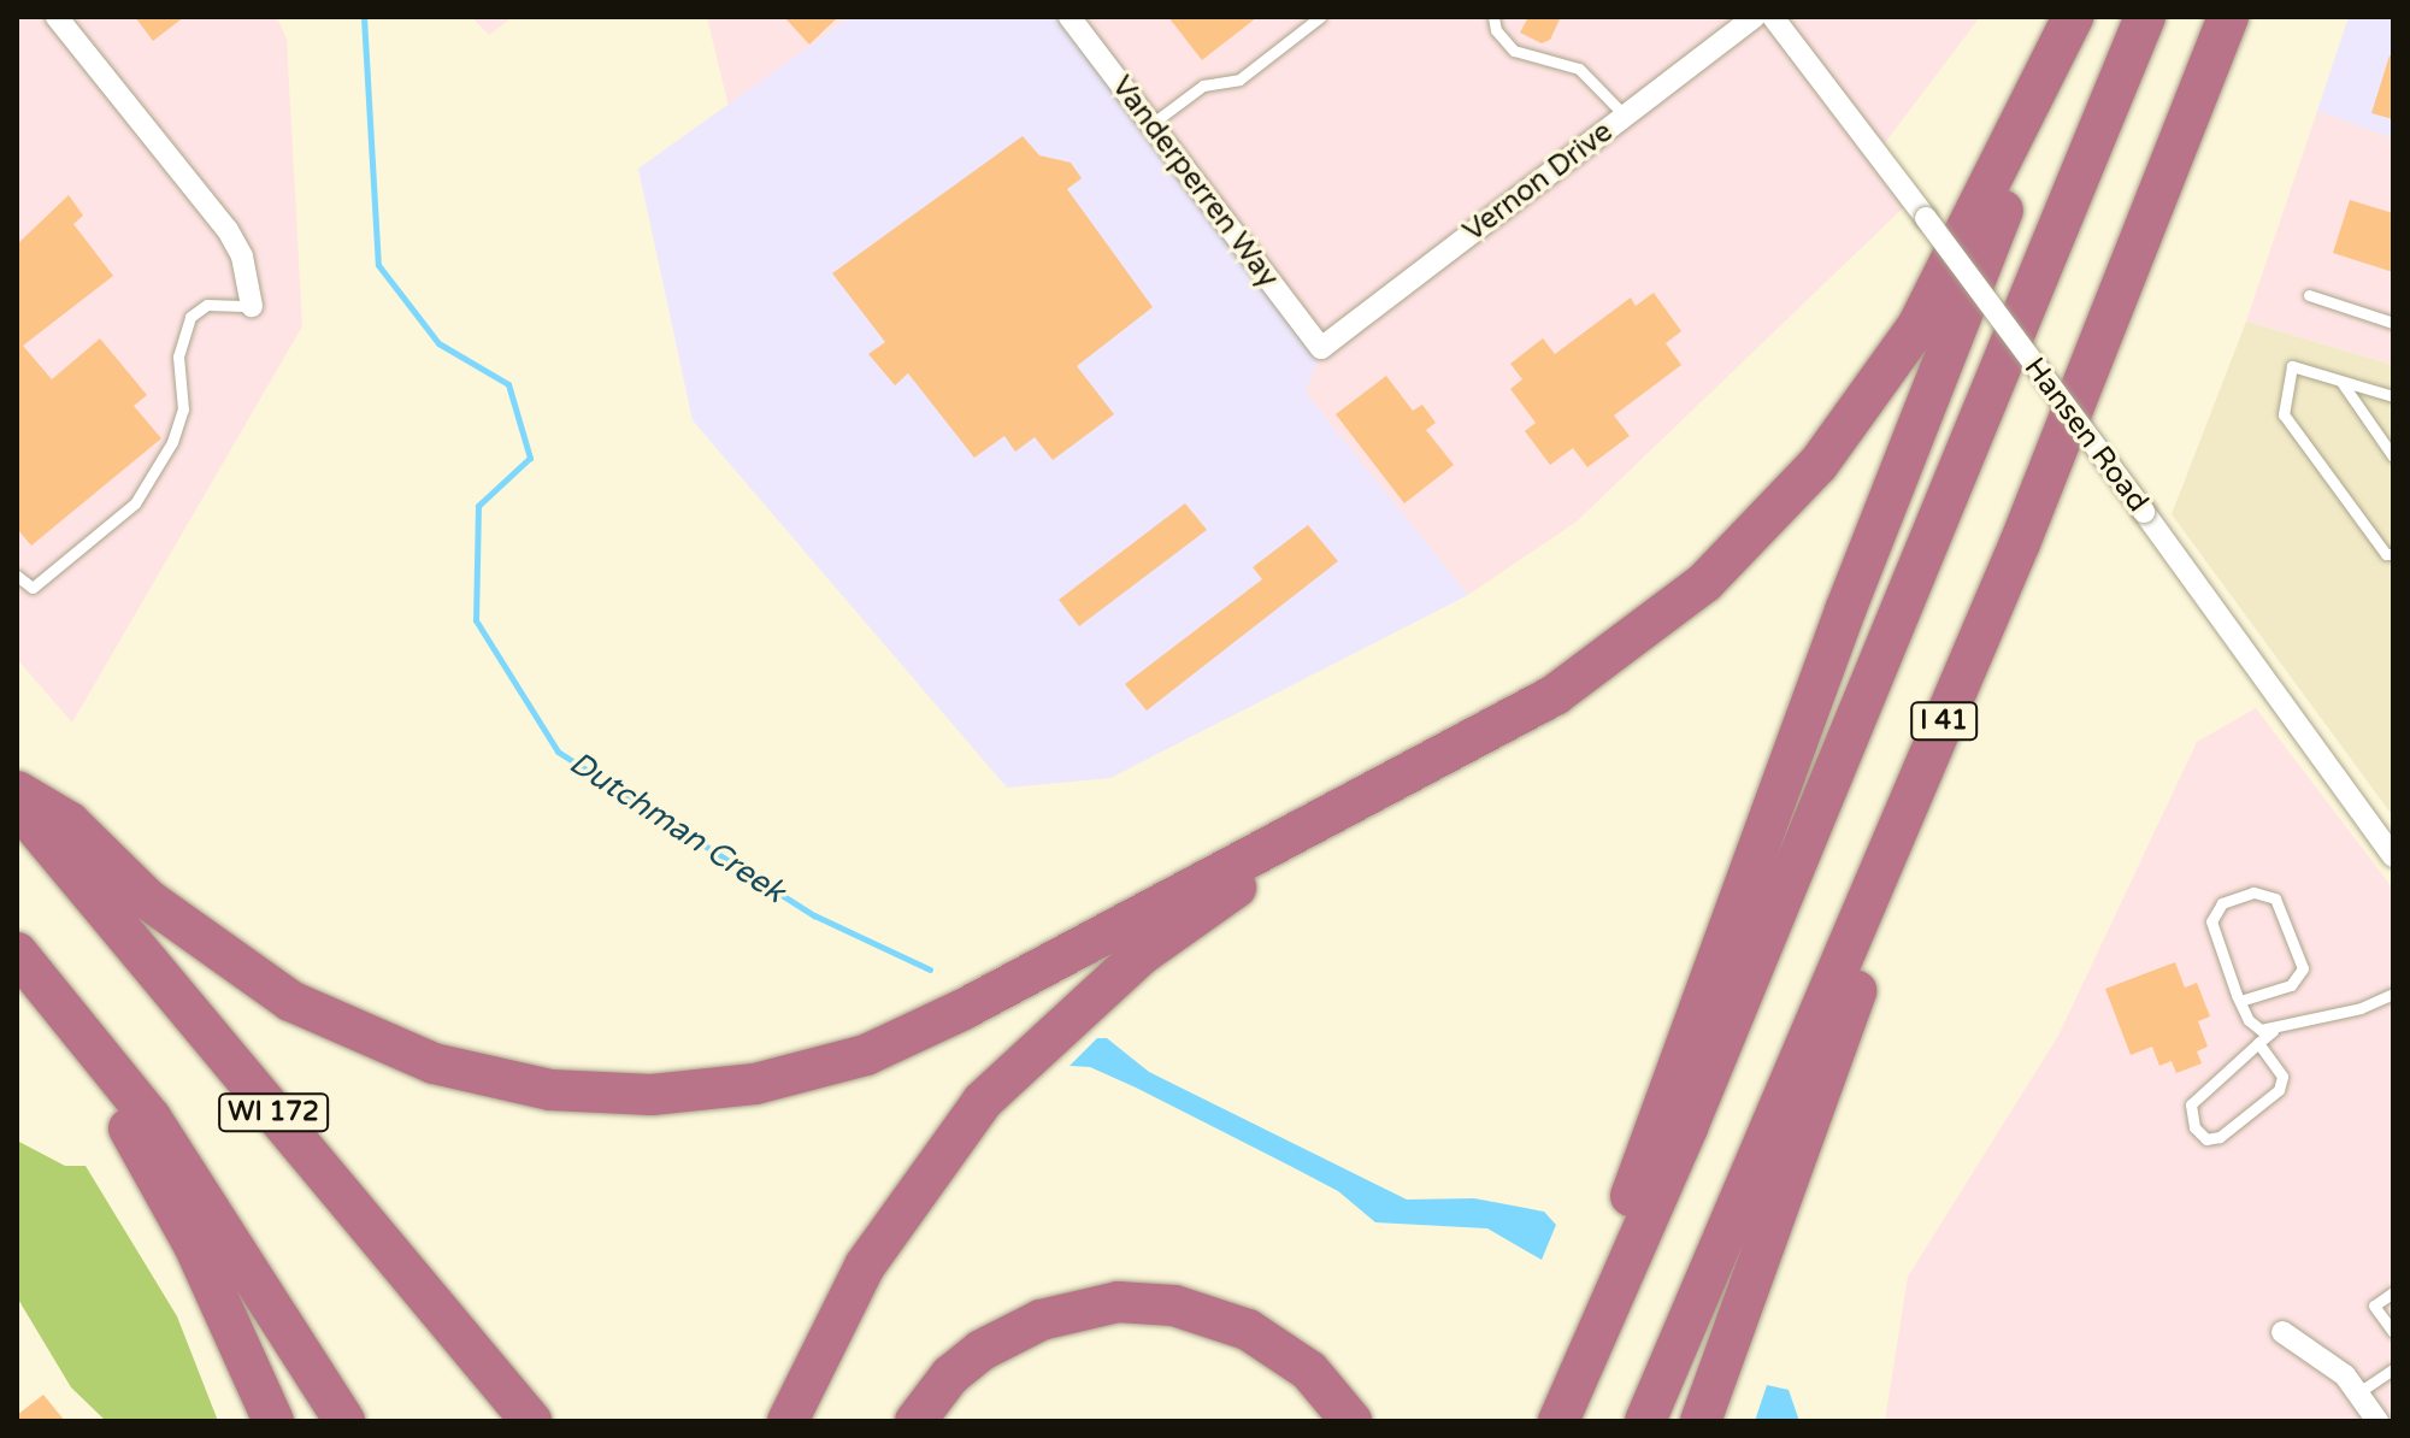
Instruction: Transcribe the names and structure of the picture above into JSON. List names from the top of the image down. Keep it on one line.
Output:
{"streets":{"highway":["I 41","WI 172"],"street":["Vanderperren Way","Vernon Drive","Hansen Road"]},"crossings":[["Vanderperren Way","Vernon Drive"]],"water":["Dutchman Creek"]}
